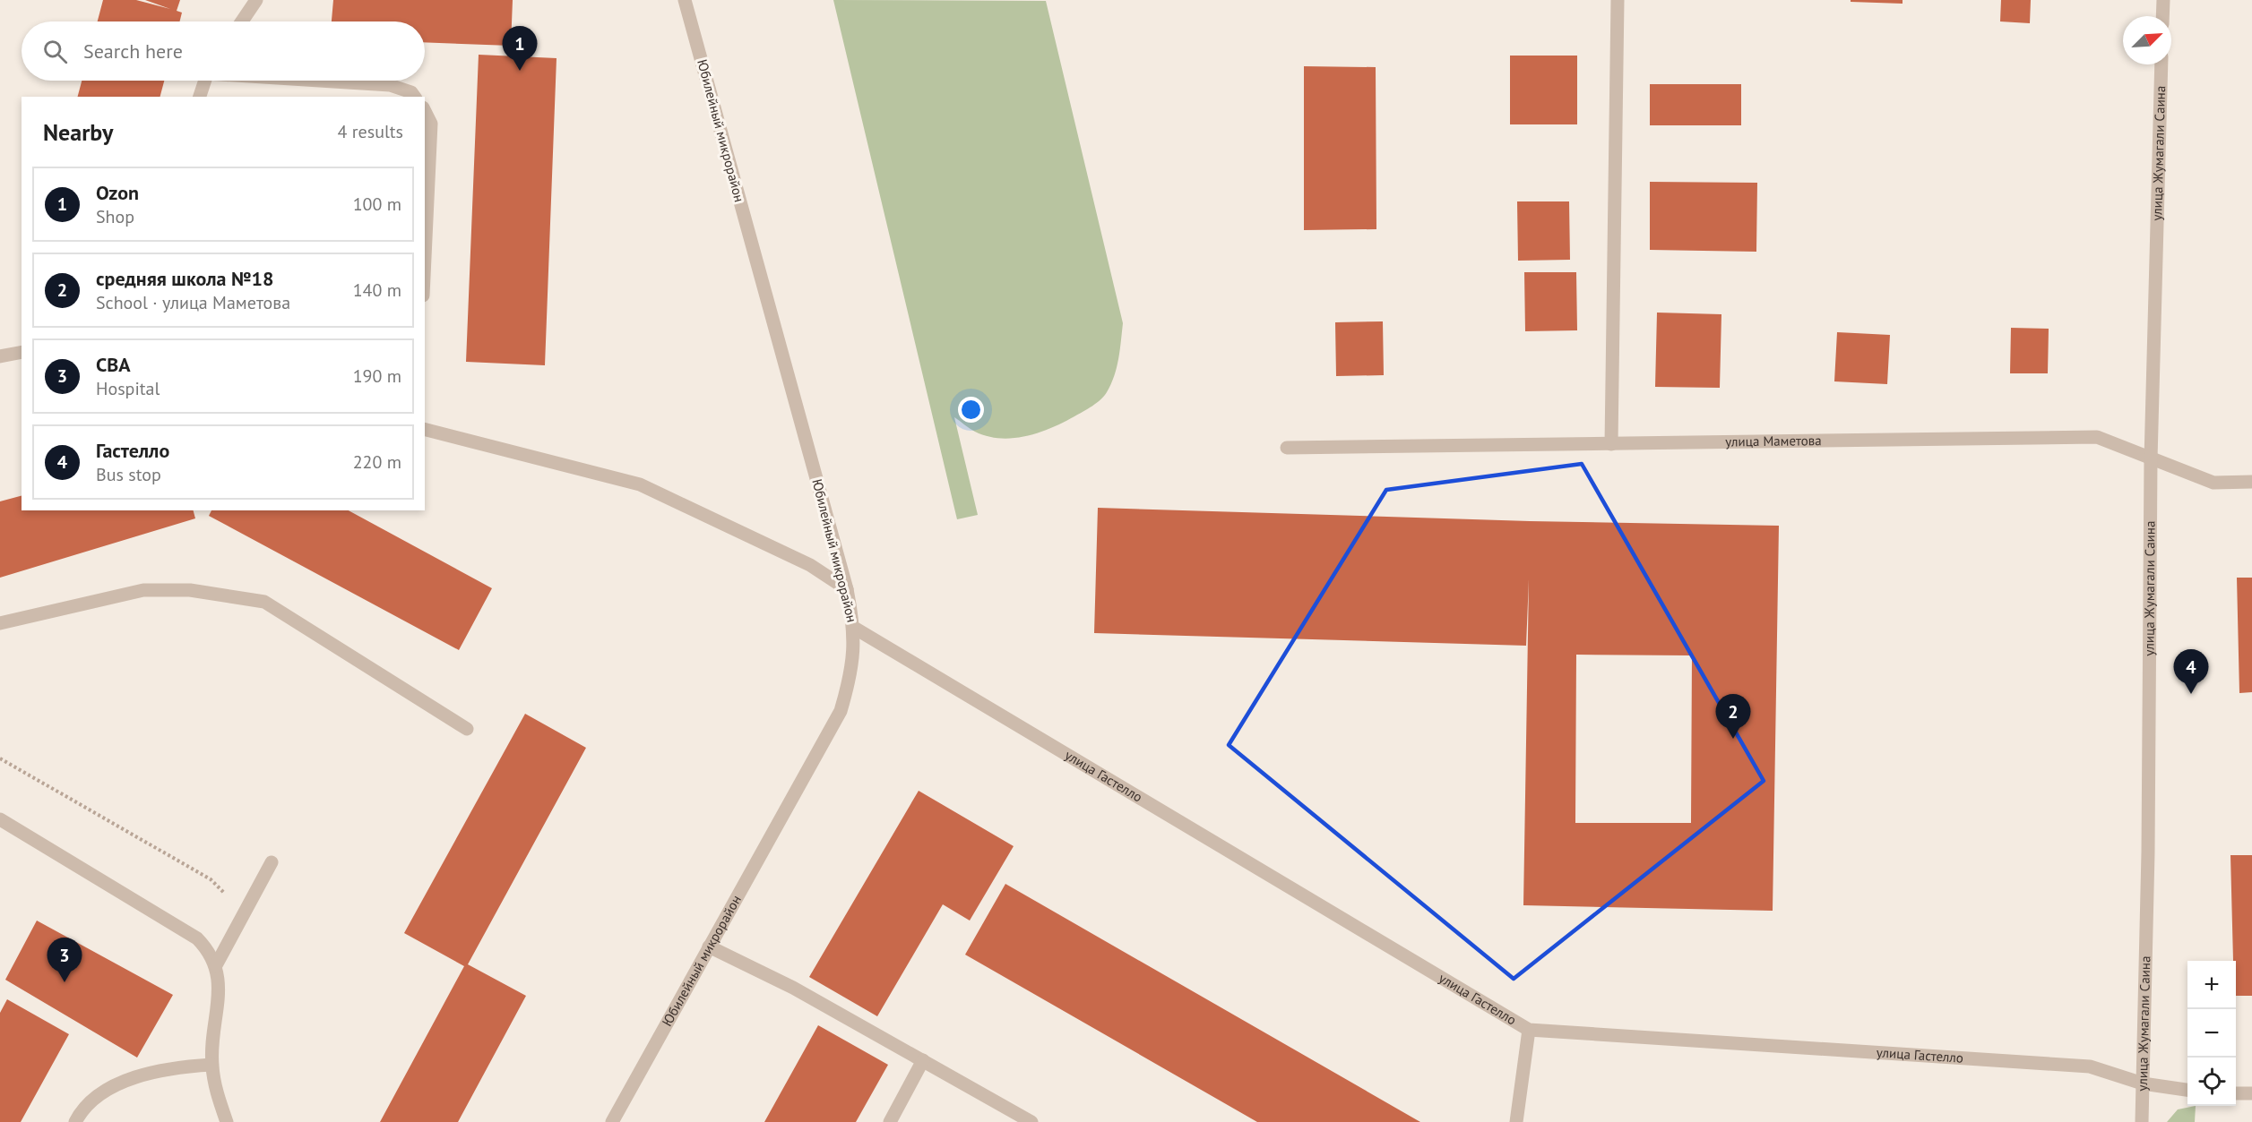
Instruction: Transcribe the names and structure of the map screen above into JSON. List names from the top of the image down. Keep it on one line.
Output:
{"streets":{"street":["Юбилейный микрорайон","улица Жумагали Саина","улица Маметова","улица Гастелло"]},"crossings":[["Юбилейный микрорайон","улица Гастелло"],["улица Жумагали Саина","улица Маметова"],["улица Жумагали Саина","улица Гастелло"]],"north":"top right","page":{"search":"Search here","pins":["1","4","2","3"],"heading":["Nearby","4 results"],"list":[{"mark":"1","name":"Ozon","note":"Shop","value":"100 m"},{"mark":"2","name":"средняя школа №18","note":"School · улица Маметова","value":"140 m"},{"mark":"3","name":"СВА","note":"Hospital","value":"190 m"},{"mark":"4","name":"Гастелло","note":"Bus stop","value":"220 m"}],"map_buttons":["+","−"]}}
